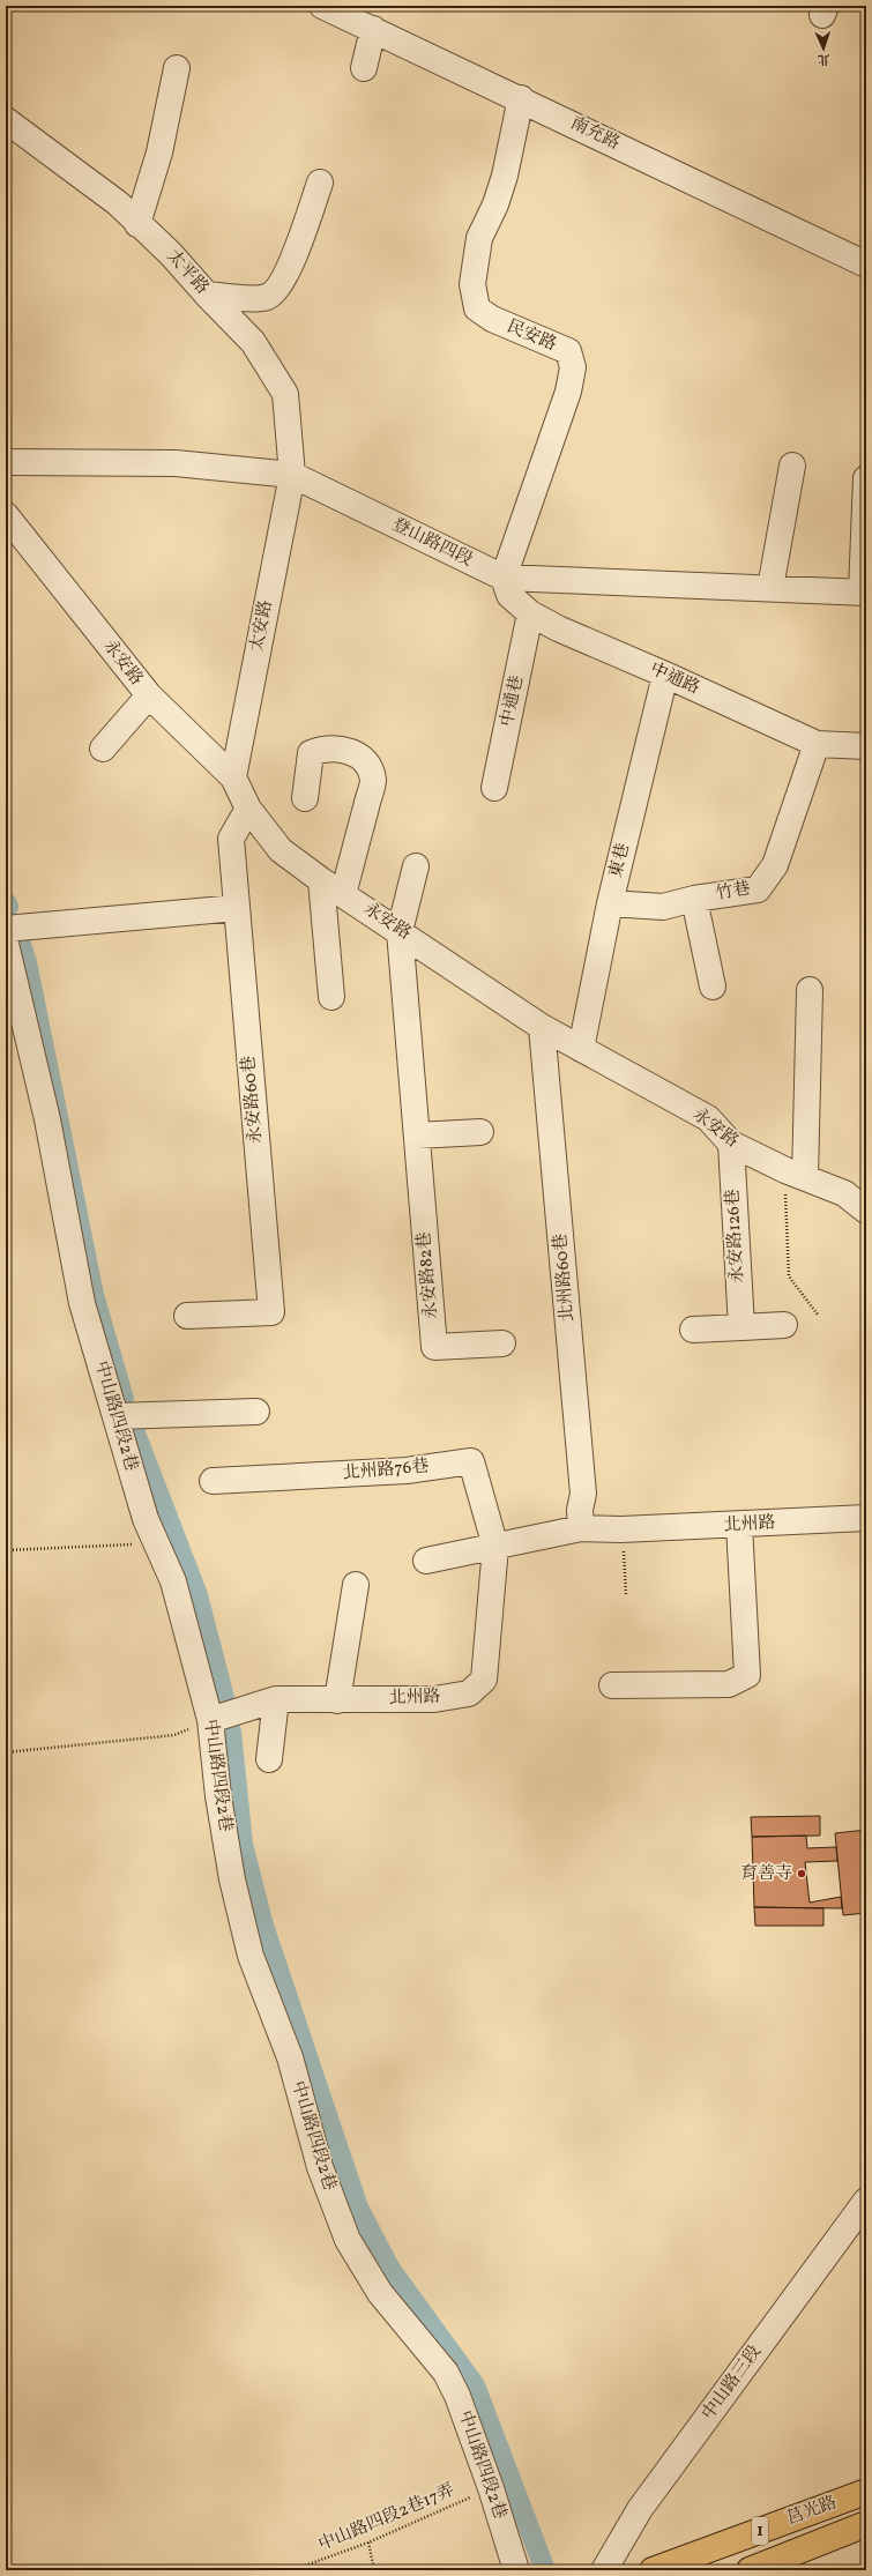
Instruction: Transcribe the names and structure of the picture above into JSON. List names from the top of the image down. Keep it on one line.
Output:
{"streets":{"main road":["莒光路","1"],"street":["南充路","太平路","民安路","登山路四段","太安路","永安路","中通路","中通巷","東巷","竹巷","永安路60巷","永安路126巷","永安路82巷","北州路60巷","中山路四段2巷","北州路76巷","北州路","中山路三段"],"path":["中山路四段2巷17弄"]},"crossings":[["南充路","民安路"],["太平路","登山路四段"],["太平路","太安路"],["民安路","登山路四段"],["民安路","中通路"],["登山路四段","太安路"],["登山路四段","中通路"],["太安路","永安路"],["永安路","東巷"],["永安路","永安路60巷"],["永安路","永安路126巷"],["永安路","永安路82巷"],["永安路","北州路60巷"],["中通路","中通巷"],["中通路","東巷"],["中通路","竹巷"],["東巷","竹巷"],["北州路60巷","北州路"],["中山路四段2巷","北州路"],["中山路四段2巷","中山路四段2巷17弄"],["北州路76巷","北州路"]],"places":["育善寺"],"north":"bottom"}
